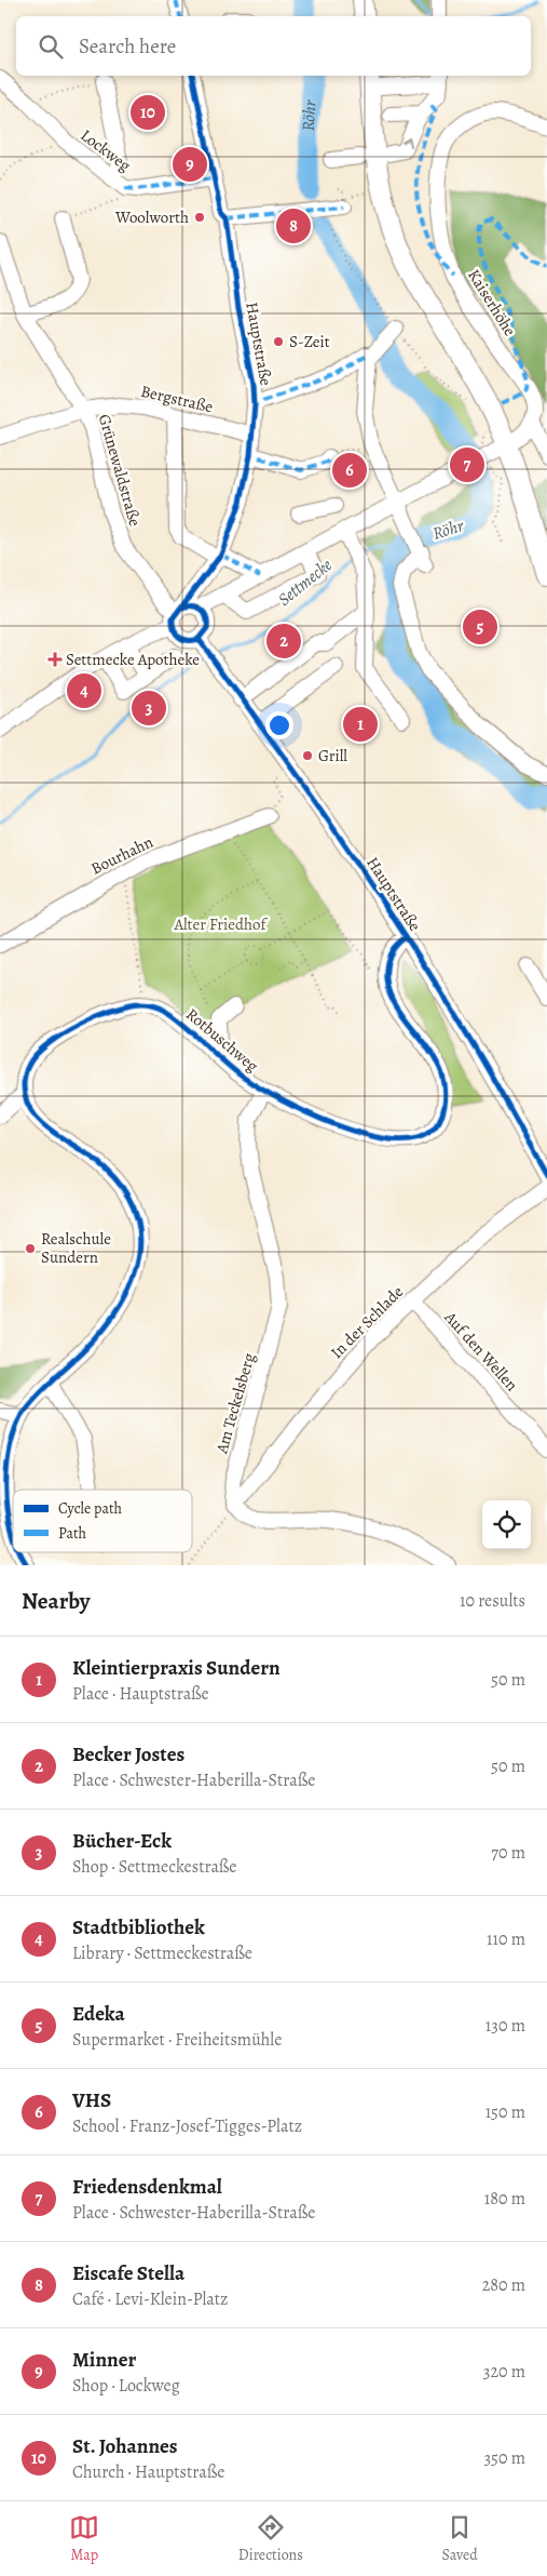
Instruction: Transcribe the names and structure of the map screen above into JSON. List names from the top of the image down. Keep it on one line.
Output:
{"streets":{"street":["Lockweg","Kaiserhöhe","Hauptstraße","Bergstraße","Grünewaldstraße","Bourhahn","Rotbuschweg","In der Schlade","Auf den Wellen","Am Teckelsberg"]},"crossings":[["Lockweg","Hauptstraße"],["Hauptstraße","Bergstraße"],["Hauptstraße","Grünewaldstraße"],["Hauptstraße","Rotbuschweg"],["Bergstraße","Grünewaldstraße"],["Rotbuschweg","Am Teckelsberg"],["In der Schlade","Auf den Wellen"],["In der Schlade","Am Teckelsberg"]],"water":["Röhr","Settmecke"],"parks":["Alter Friedhof"],"places":{"other":["Woolworth","S-Zeit","Grill","Realschule Sundern"],"health":["Settmecke Apotheke"]},"legend":["Cycle path","Path"],"page":{"search":"Search here","pins":["10","9","8","7","6","5","2","4","3","1"],"heading":["Nearby","10 results"],"list":[{"mark":"1","name":"Kleintierpraxis Sundern","note":"Place · Hauptstraße","value":"50 m"},{"mark":"2","name":"Becker Jostes","note":"Place · Schwester-Haberilla-Straße","value":"50 m"},{"mark":"3","name":"Bücher-Eck","note":"Shop · Settmeckestraße","value":"70 m"},{"mark":"4","name":"Stadtbibliothek","note":"Library · Settmeckestraße","value":"110 m"},{"mark":"5","name":"Edeka","note":"Supermarket · Freiheitsmühle","value":"130 m"},{"mark":"6","name":"VHS","note":"School · Franz-Josef-Tigges-Platz","value":"150 m"},{"mark":"7","name":"Friedensdenkmal","note":"Place · Schwester-Haberilla-Straße","value":"180 m"},{"mark":"8","name":"Eiscafe Stella","note":"Café · Levi-Klein-Platz","value":"280 m"},{"mark":"9","name":"Minner","note":"Shop · Lockweg","value":"320 m"},{"mark":"10","name":"St. Johannes","note":"Church · Hauptstraße","value":"350 m"}],"nav":["Map","Directions","Saved"]}}
